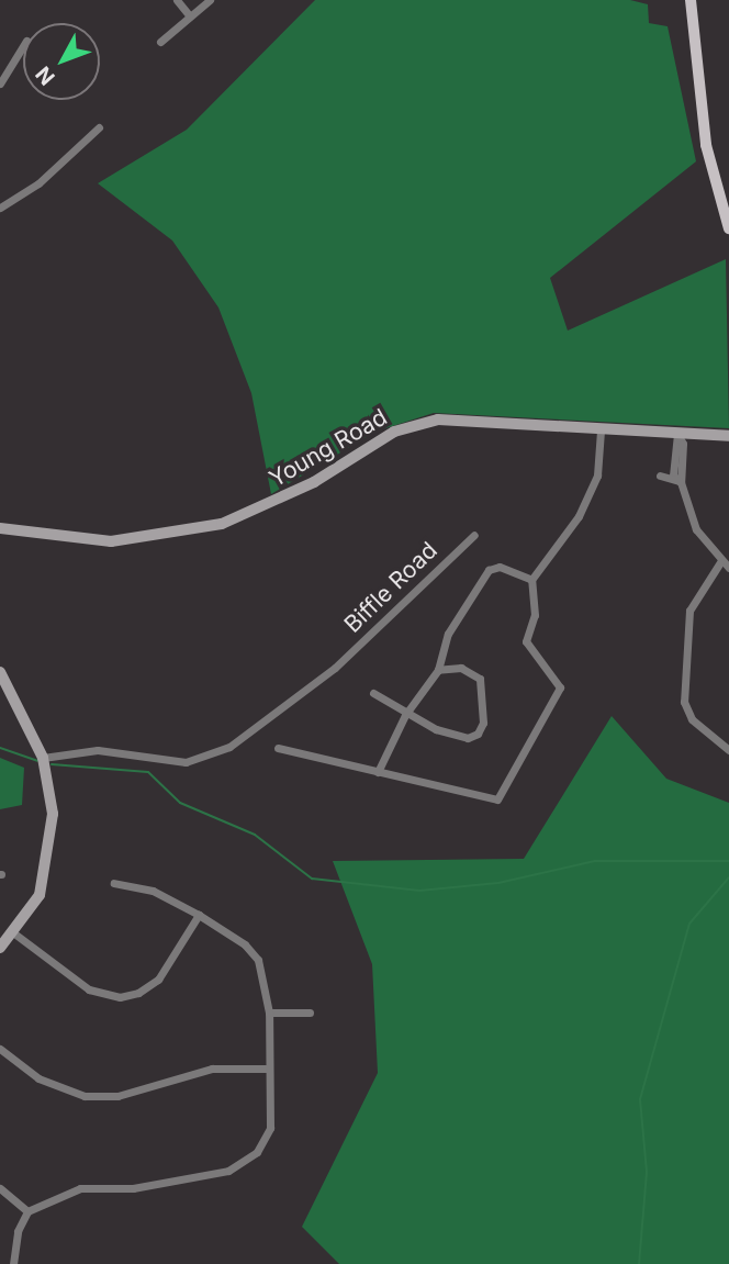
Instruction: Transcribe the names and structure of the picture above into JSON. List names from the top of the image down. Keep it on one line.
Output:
{"streets":{"street":["Young Road","Biffle Road"]},"north":"bottom left"}
